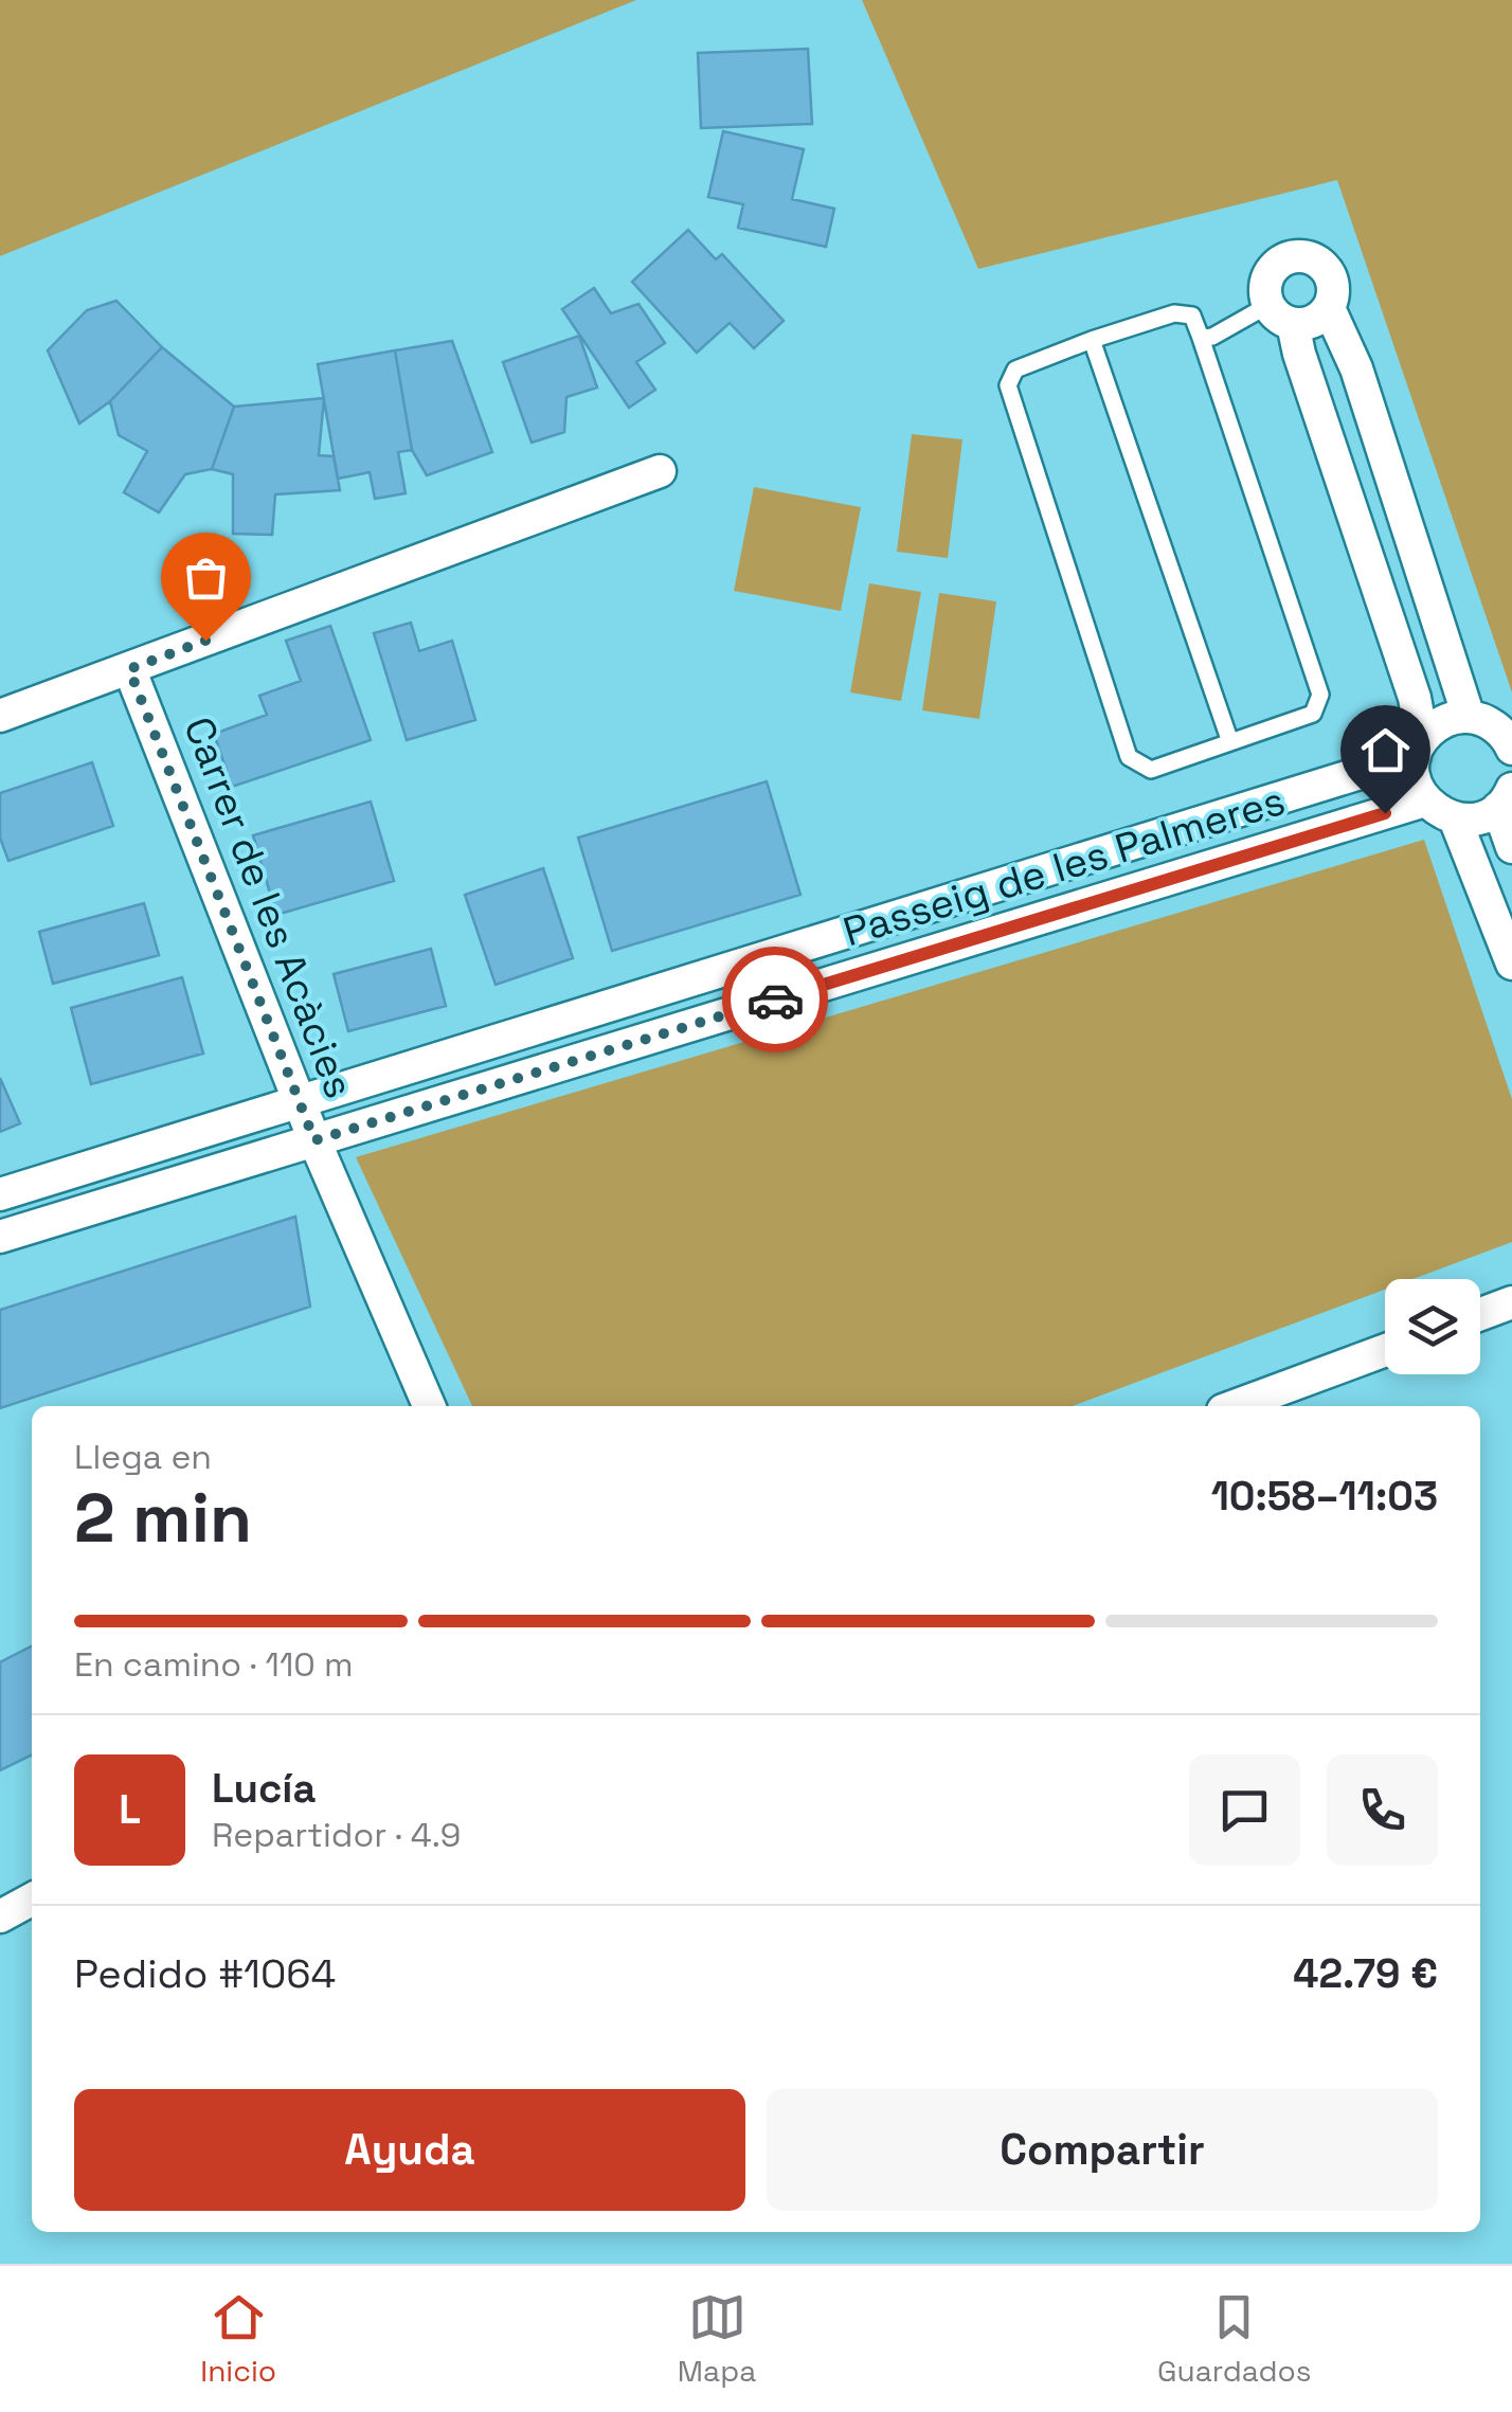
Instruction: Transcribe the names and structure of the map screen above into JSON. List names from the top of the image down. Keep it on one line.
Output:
{"streets":{"street":["Passeig de les Palmeres","Carrer de les Acàcies"]},"crossings":[["Passeig de les Palmeres","Carrer de les Acàcies"]],"page":{"heading":["2 min","Llega en","10:58–11:03"],"panel":["Lucía","Repartidor · 4.9","Pedido #1064","42.79 €"],"bar":"En camino · 110 m","round":"L","buttons":["Ayuda","Compartir"],"tabs":["Inicio","Mapa","Guardados"]}}
